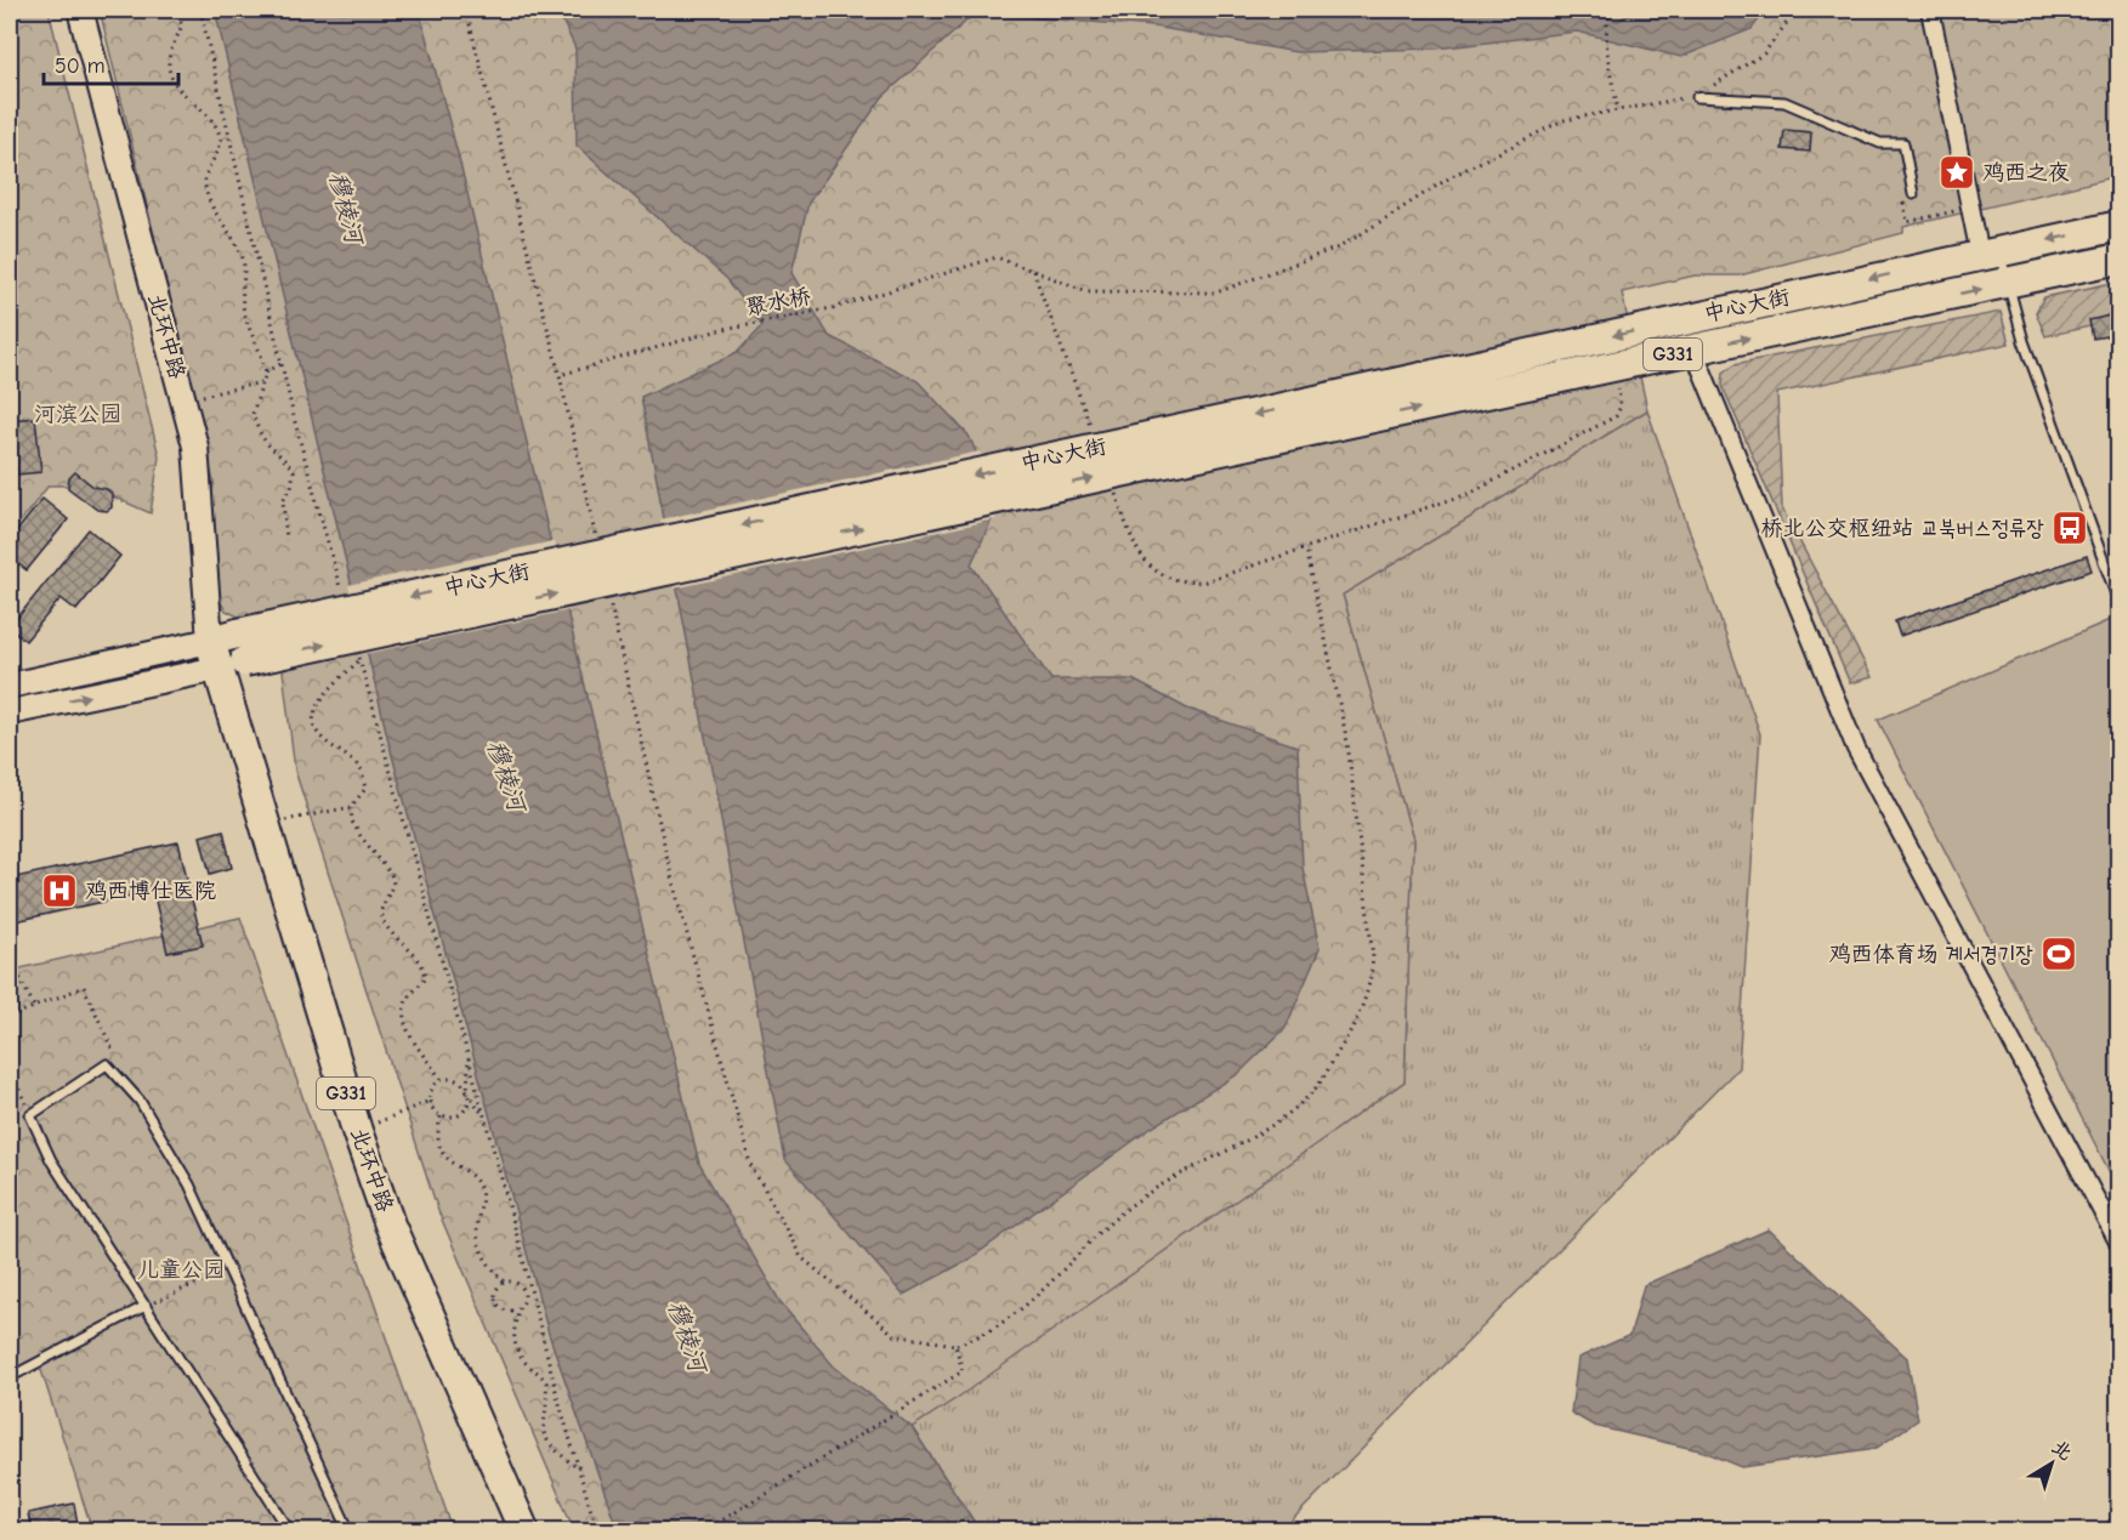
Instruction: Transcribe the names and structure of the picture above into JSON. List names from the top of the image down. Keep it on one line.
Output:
{"streets":{"highway":["中心大街","北环中路","G331"],"path":["聚水桥"]},"crossings":[["中心大街","北环中路"]],"water":["穆棱河"],"parks":["河滨公园","儿童公园"],"places":{"place":["鸡西之夜"],"bus stop":["桥北公交枢纽站 교북버스정류장"],"hospital":["鸡西博仕医院"],"sports":["鸡西体育场 계서경기장"]},"scale_bar":"50 m","north":"top right"}
